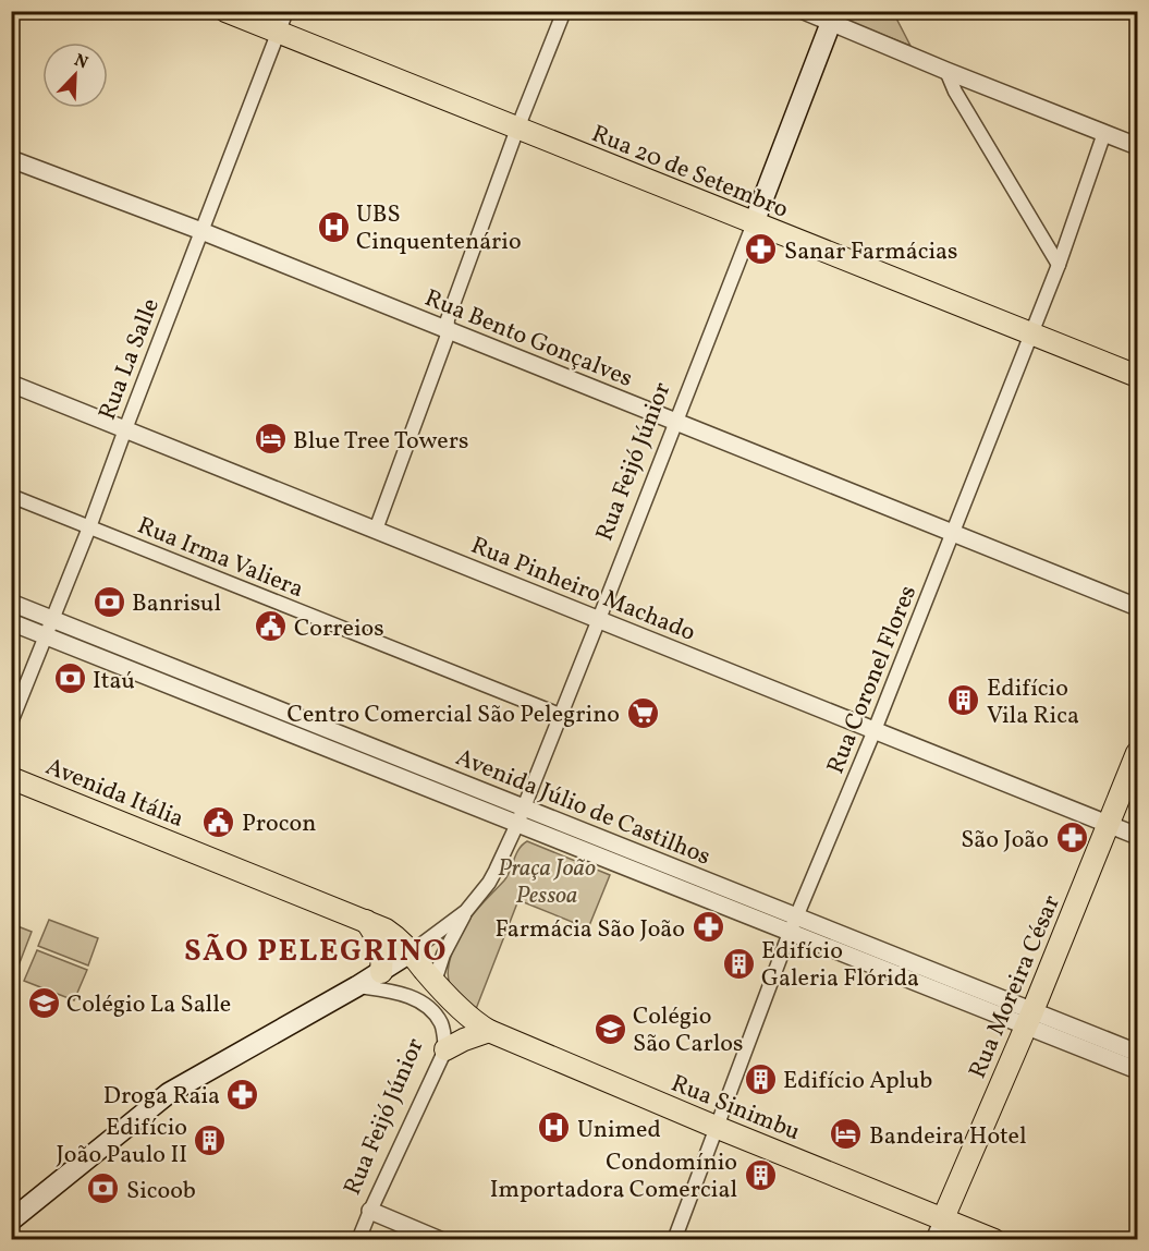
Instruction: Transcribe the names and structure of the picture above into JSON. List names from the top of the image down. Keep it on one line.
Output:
{"streets":{"main road":["Rua 20 de Setembro","Rua Feijó Júnior","Avenida Itália","Rua Moreira César","Rua Sinimbu"],"street":["Rua Bento Gonçalves","Rua La Salle","Rua Irma Valiera","Rua Pinheiro Machado","Rua Coronel Flores","Avenida Júlio de Castilhos"]},"crossings":[["Rua 20 de Setembro","Rua La Salle"],["Rua 20 de Setembro","Rua Feijó Júnior"],["Rua 20 de Setembro","Rua Coronel Flores"],["Rua Bento Gonçalves","Rua La Salle"],["Rua Bento Gonçalves","Rua Feijó Júnior"],["Rua Bento Gonçalves","Rua Coronel Flores"],["Rua La Salle","Rua Irma Valiera"],["Rua La Salle","Rua Pinheiro Machado"],["Rua La Salle","Avenida Júlio de Castilhos"],["Rua Feijó Júnior","Rua Irma Valiera"],["Rua Feijó Júnior","Rua Pinheiro Machado"],["Rua Feijó Júnior","Avenida Itália"],["Rua Feijó Júnior","Avenida Júlio de Castilhos"],["Rua Feijó Júnior","Rua Sinimbu"],["Rua Pinheiro Machado","Rua Coronel Flores"],["Rua Pinheiro Machado","Rua Moreira César"],["Rua Coronel Flores","Avenida Júlio de Castilhos"],["Rua Coronel Flores","Rua Sinimbu"],["Avenida Itália","Rua Sinimbu"],["Avenida Júlio de Castilhos","Rua Moreira César"],["Rua Moreira César","Rua Sinimbu"]],"districts":["SÃO PELEGRINO"],"parks":["Praça João Pessoa"],"places":{"hospital":["UBS Cinquentenário","Unimed"],"pharmacy":["Sanar Farmácias","São João","Farmácia São João","Droga Raia"],"hotel":["Blue Tree Towers","Bandeira Hotel"],"bank":["Banrisul","Itaú","Sicoob"],"public building":["Correios","Procon"],"building":["Edifício Vila Rica","Edifício Galeria Flórida","Edifício Aplub","Edifício João Paulo II","Condomínio Importadora Comercial"],"supermarket":["Centro Comercial São Pelegrino"],"school or university":["Colégio La Salle","Colégio São Carlos"]},"north":"top right"}
